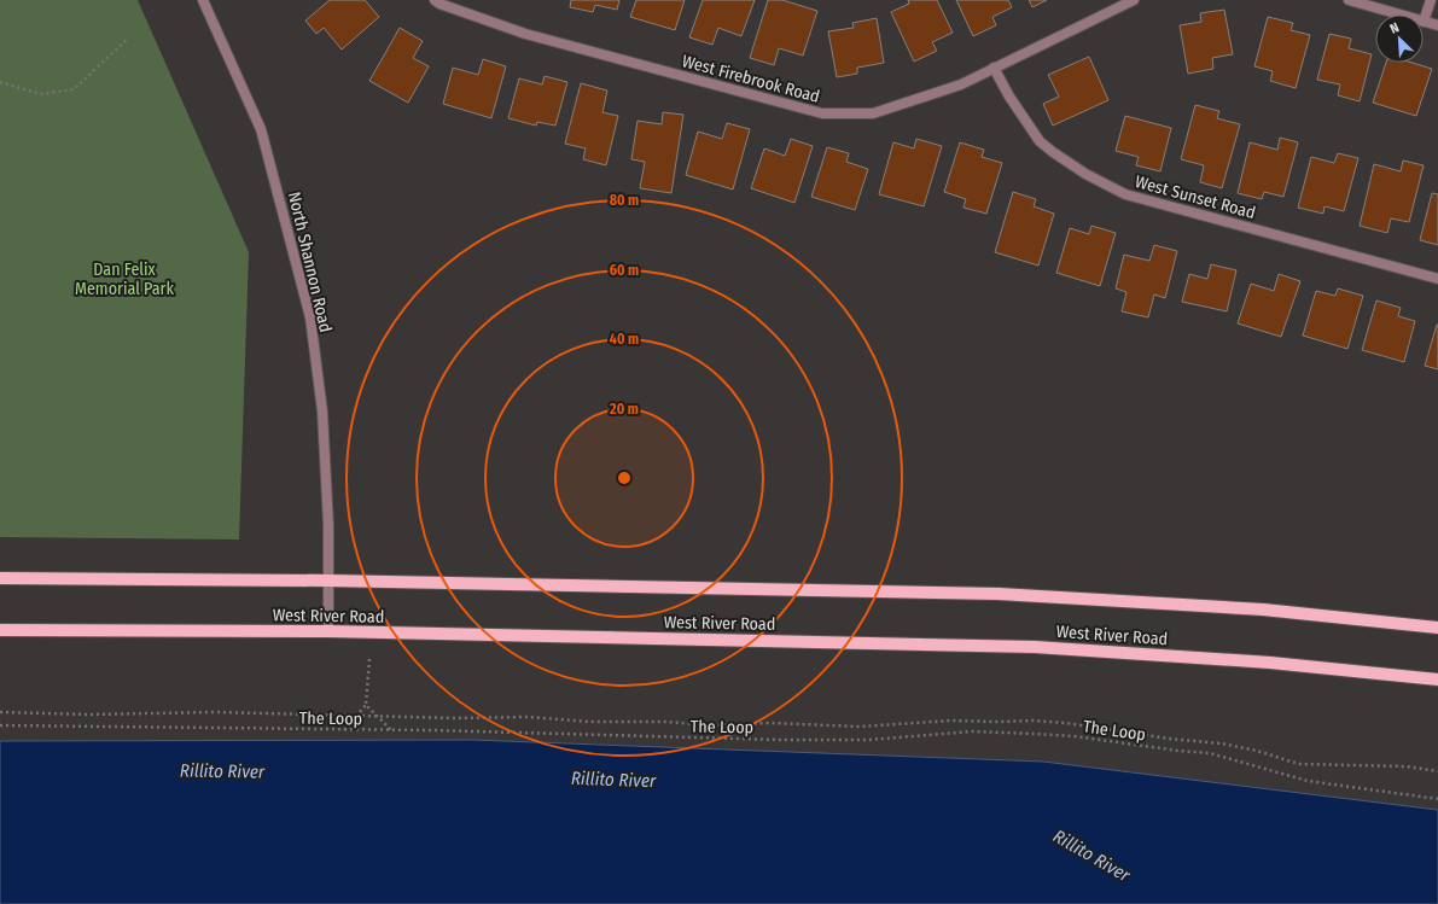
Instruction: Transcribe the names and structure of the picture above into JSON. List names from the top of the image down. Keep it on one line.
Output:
{"streets":{"main road":["West River Road"],"street":["West Firebrook Road","West Sunset Road","North Shannon Road"],"path":["The Loop"]},"crossings":[["West Firebrook Road","West Sunset Road"],["North Shannon Road","West River Road"]],"water":["Rillito River"],"parks":["Dan Felix Memorial Park"],"north":"top left","rings":["80 m","60 m","40 m","20 m"]}
